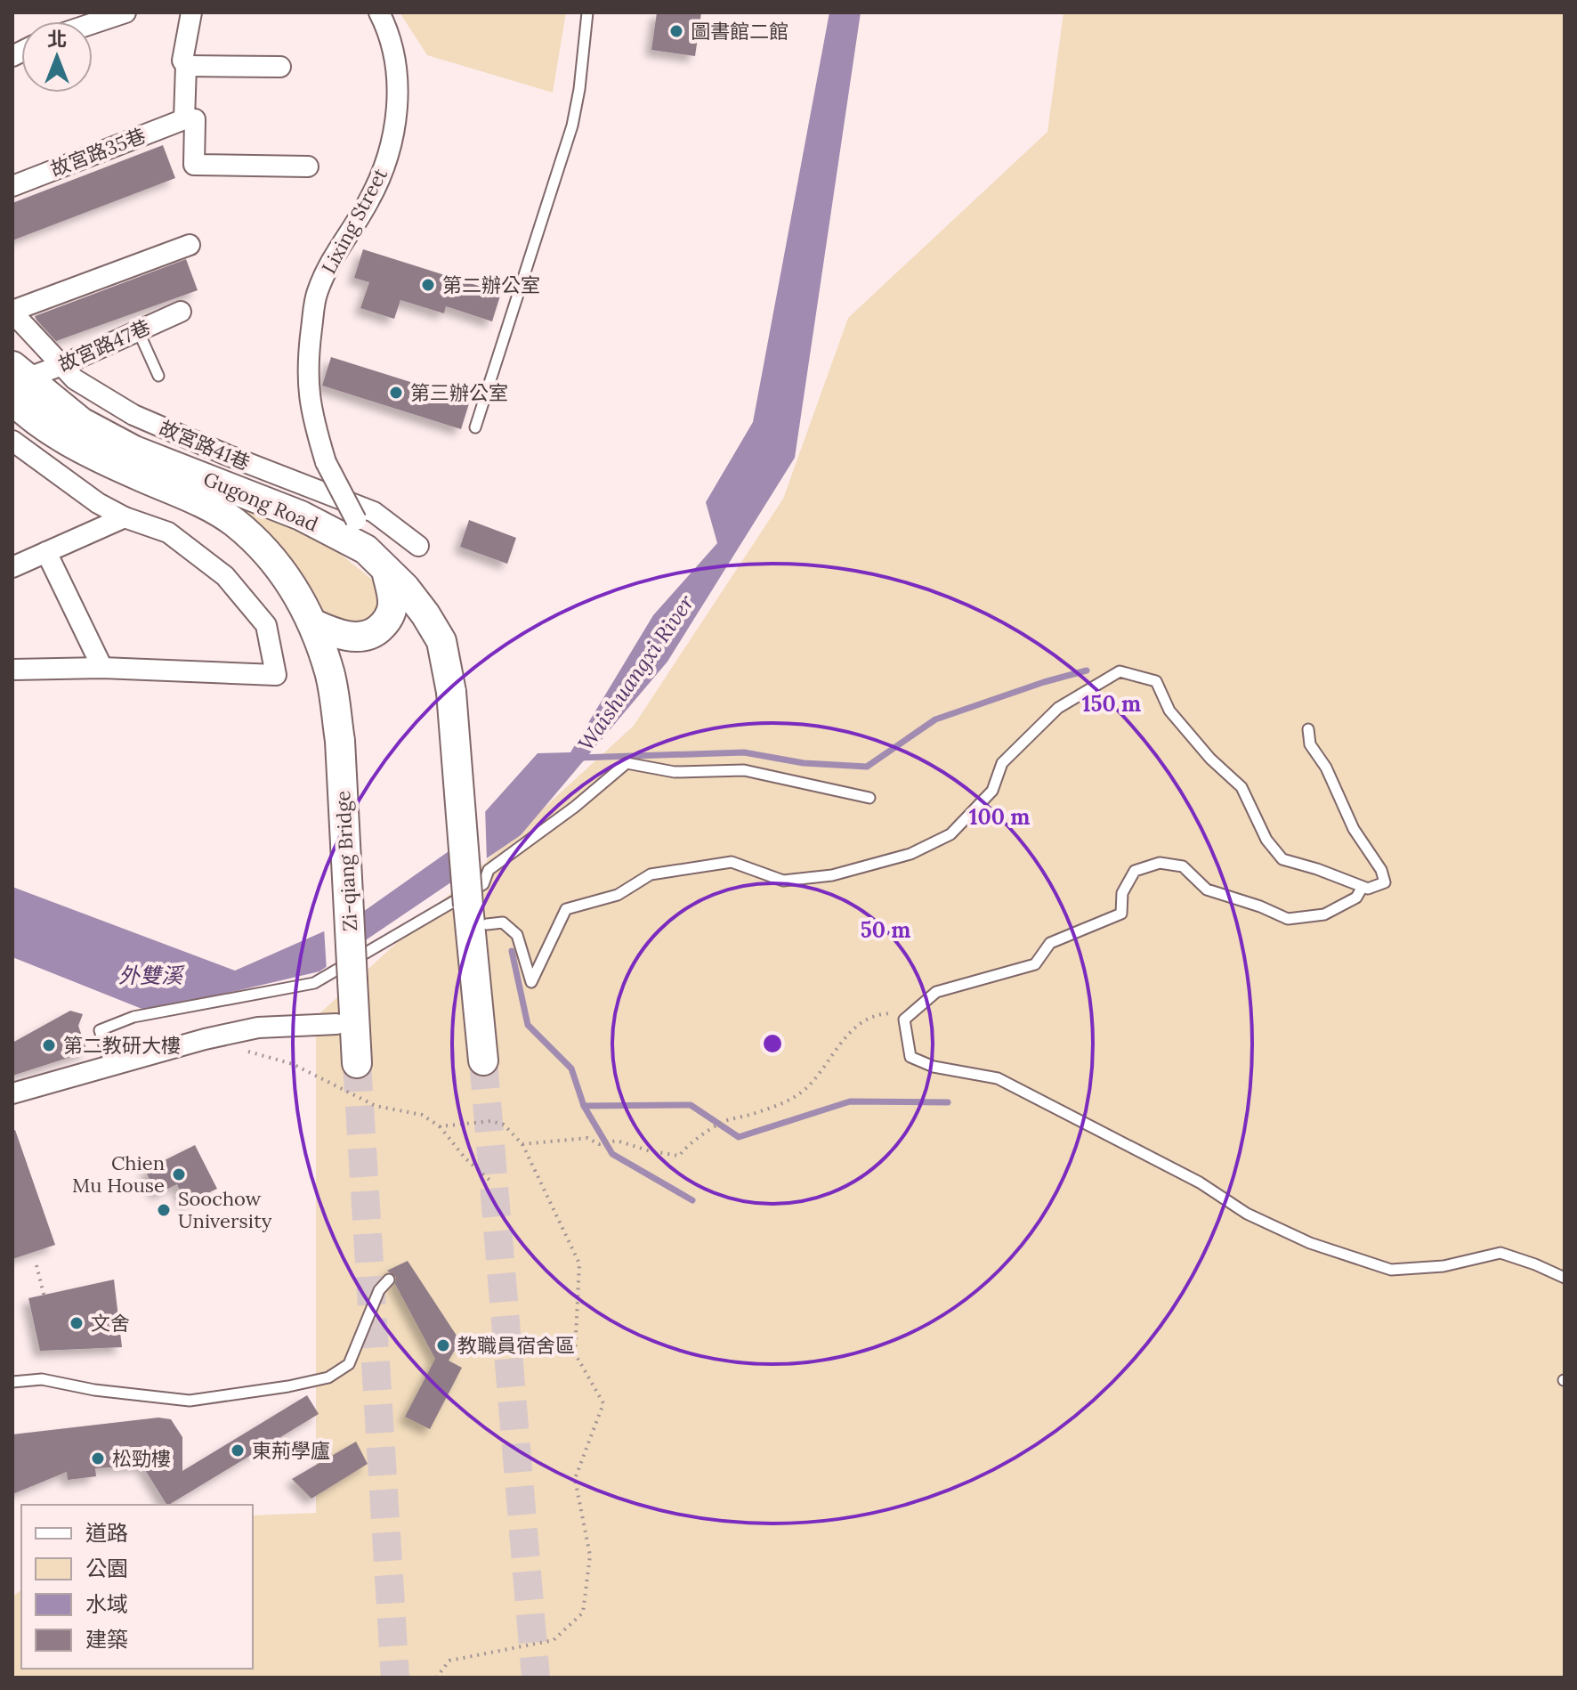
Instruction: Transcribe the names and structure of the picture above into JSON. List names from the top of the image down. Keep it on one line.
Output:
{"streets":{"main road":["Gugong Road","Zi-qiang Bridge"],"street":["故宮路35巷","Lixing Street","故宮路47巷","故宮路41巷"]},"crossings":[["Lixing Street","Gugong Road"],["故宮路47巷","故宮路41巷"],["故宮路47巷","Gugong Road"],["Gugong Road","Zi-qiang Bridge"]],"water":["Waishuangxi River","外雙溪"],"places":["圖書館二館","第二辦公室","第三辦公室","第二教研大樓","Chien Mu House","Soochow University","文舍","教職員宿舍區","東荊學廬","松勁樓"],"legend":["道路","公園","水域","建築"],"north":"top","rings":["150 m","100 m","50 m"]}
